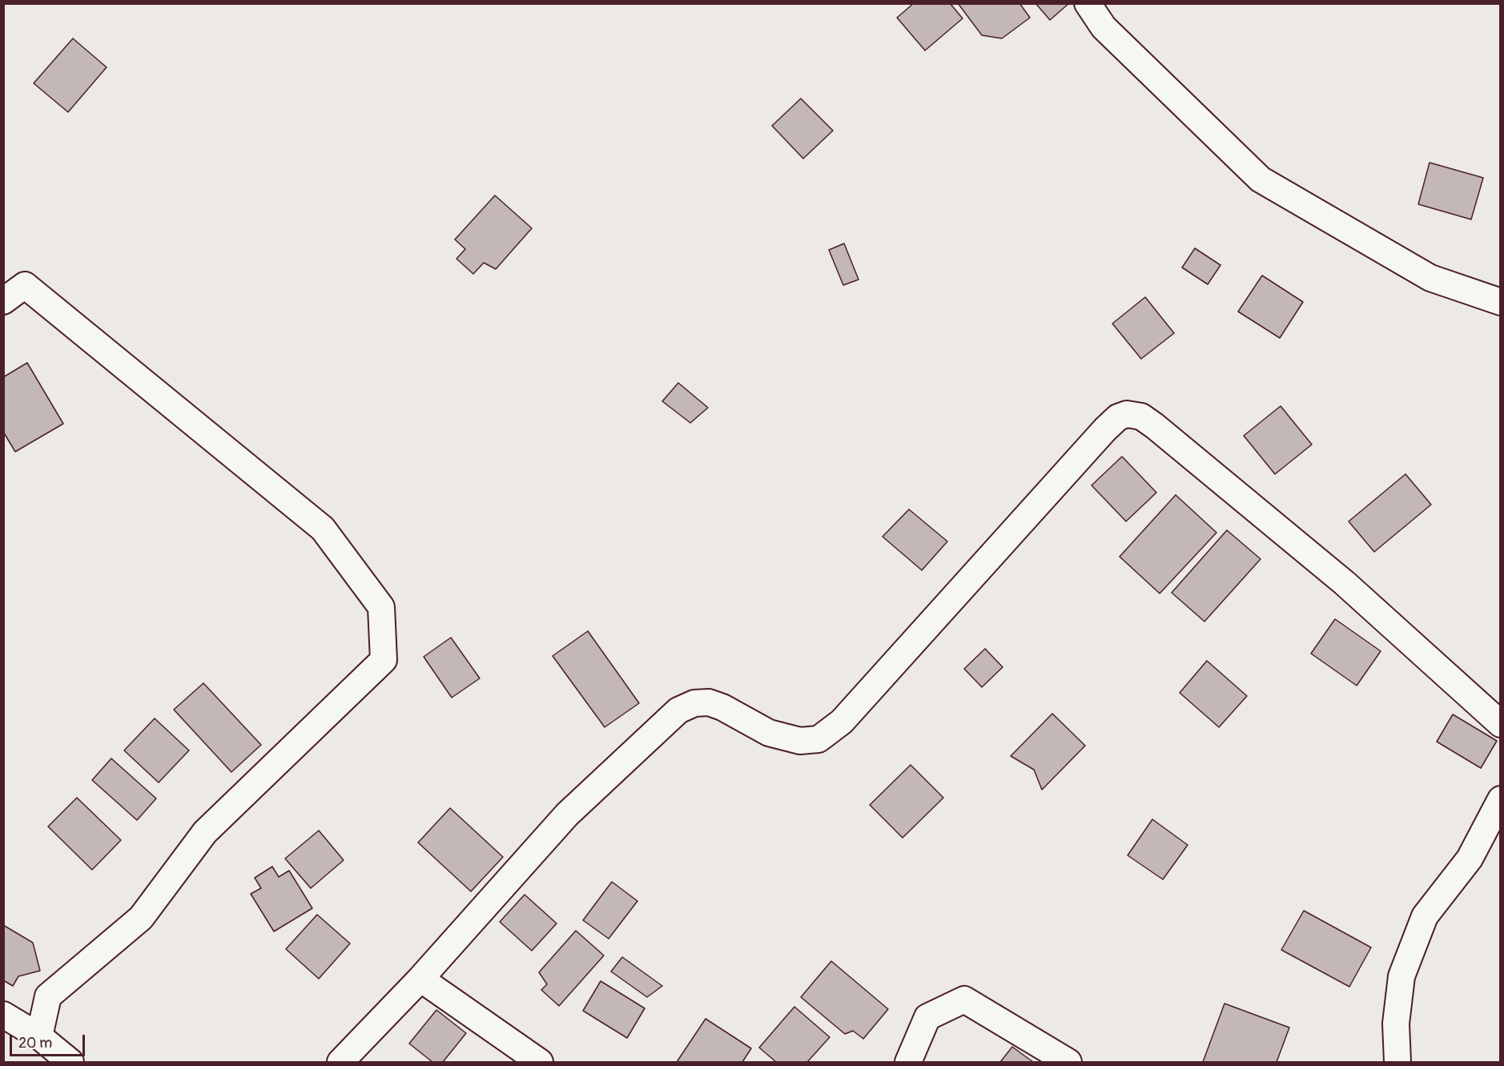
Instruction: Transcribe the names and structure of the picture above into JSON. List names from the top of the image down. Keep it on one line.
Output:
{"scale_bar":"20 m"}
